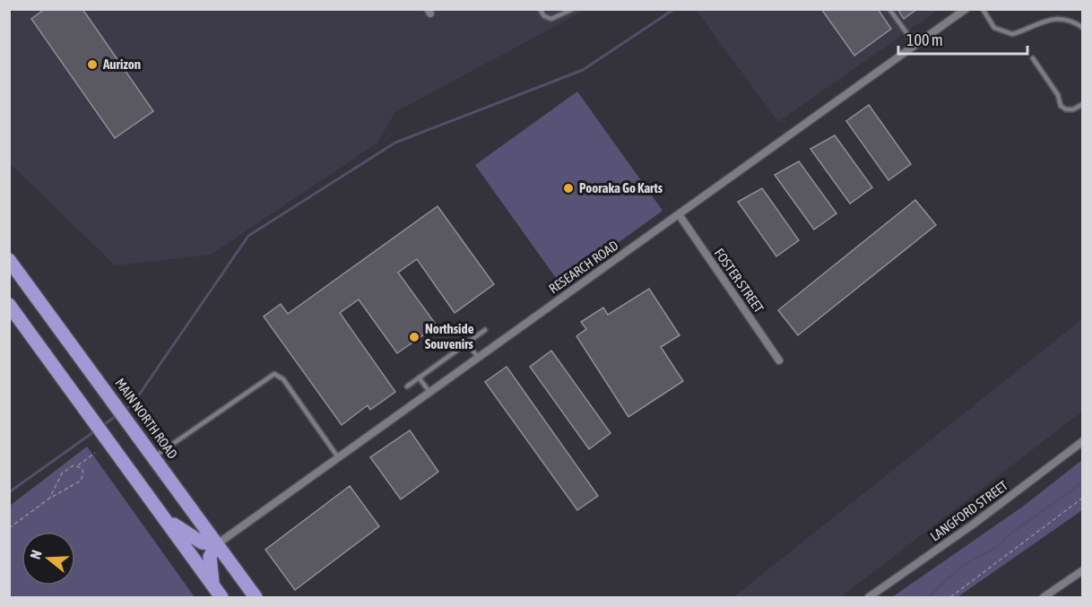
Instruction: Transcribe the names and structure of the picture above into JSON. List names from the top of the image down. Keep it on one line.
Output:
{"streets":{"highway":["MAIN NORTH ROAD"],"street":["RESEARCH ROAD","FOSTER STREET","LANGFORD STREET"]},"crossings":[["RESEARCH ROAD","FOSTER STREET"],["RESEARCH ROAD","MAIN NORTH ROAD"]],"places":["Aurizon","Pooraka Go Karts","Northside Souvenirs"],"scale_bar":"100 m","north":"left"}
